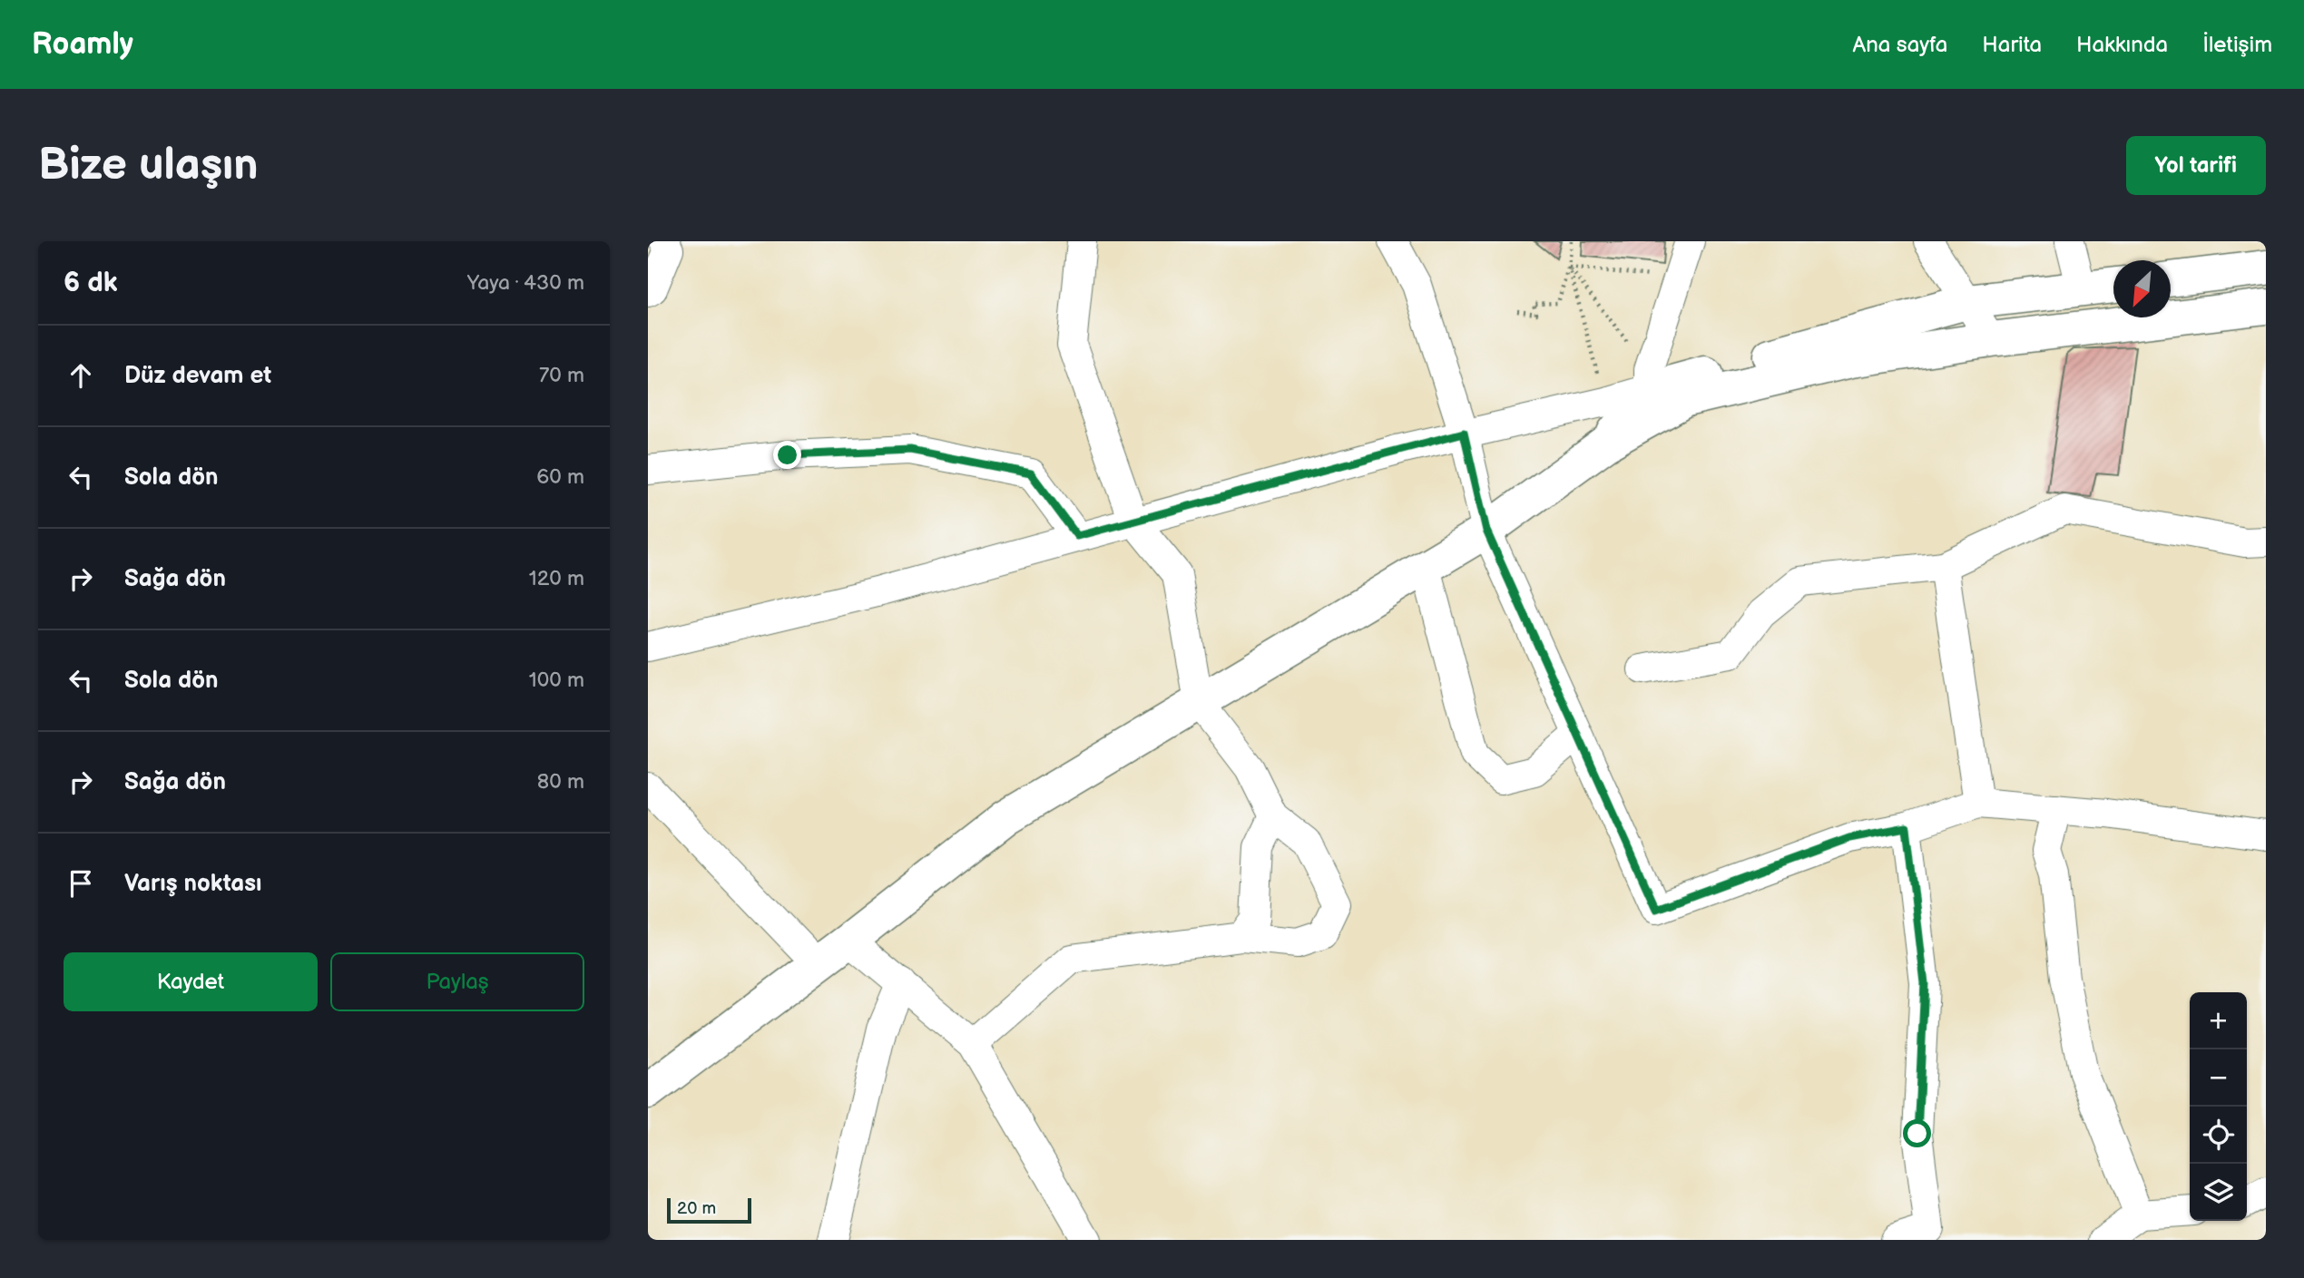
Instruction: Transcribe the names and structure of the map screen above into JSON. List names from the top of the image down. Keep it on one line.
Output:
{"scale_bar":"20 m","north":"bottom left","page":{"header":"Roamly","nav":["Ana sayfa","Harita","Hakkında","İletişim"],"buttons":["Yol tarifi",["Kaydet","Paylaş"]],"title":"Bize ulaşın","heading":["6 dk","Yaya · 430 m"],"list":[["Düz devam et","70 m"],["Sola dön","60 m"],["Sağa dön","120 m"],["Sola dön","100 m"],["Sağa dön","80 m"],"Varış noktası"],"map_buttons":["+","−"],"scale":"20 m"}}
